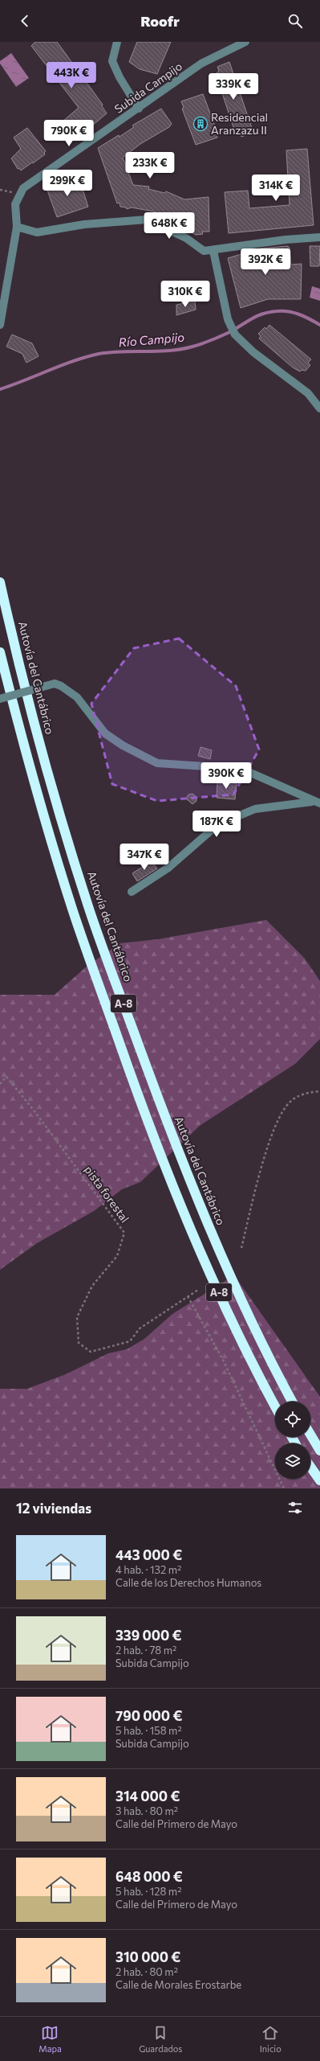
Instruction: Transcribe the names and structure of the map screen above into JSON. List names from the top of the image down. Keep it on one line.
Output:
{"streets":{"highway":["Autovía del Cantábrico","A-8"],"street":["Subida Campijo"],"path":["pista forestal"]},"water":["Río Campijo"],"places":{"building":["Residencial Aranzazu II"]},"page":{"header":"Roofr","price":["443K €","339K €","790K €","233K €","299K €","314K €","648K €","392K €","310K €","390K €","187K €","347K €"],"heading":"12 viviendas","list":[{"name":"443 000 €","note":"4 hab. · 132 m² · Calle de los Derechos Humanos"},{"name":"339 000 €","note":"2 hab. · 78 m² · Subida Campijo"},{"name":"790 000 €","note":"5 hab. · 158 m² · Subida Campijo"},{"name":"314 000 €","note":"3 hab. · 80 m² · Calle del Primero de Mayo"},{"name":"648 000 €","note":"5 hab. · 128 m² · Calle del Primero de Mayo"},{"name":"310 000 €","note":"2 hab. · 80 m² · Calle de Morales Erostarbe"}],"tabs":["Mapa","Guardados","Inicio"]}}
